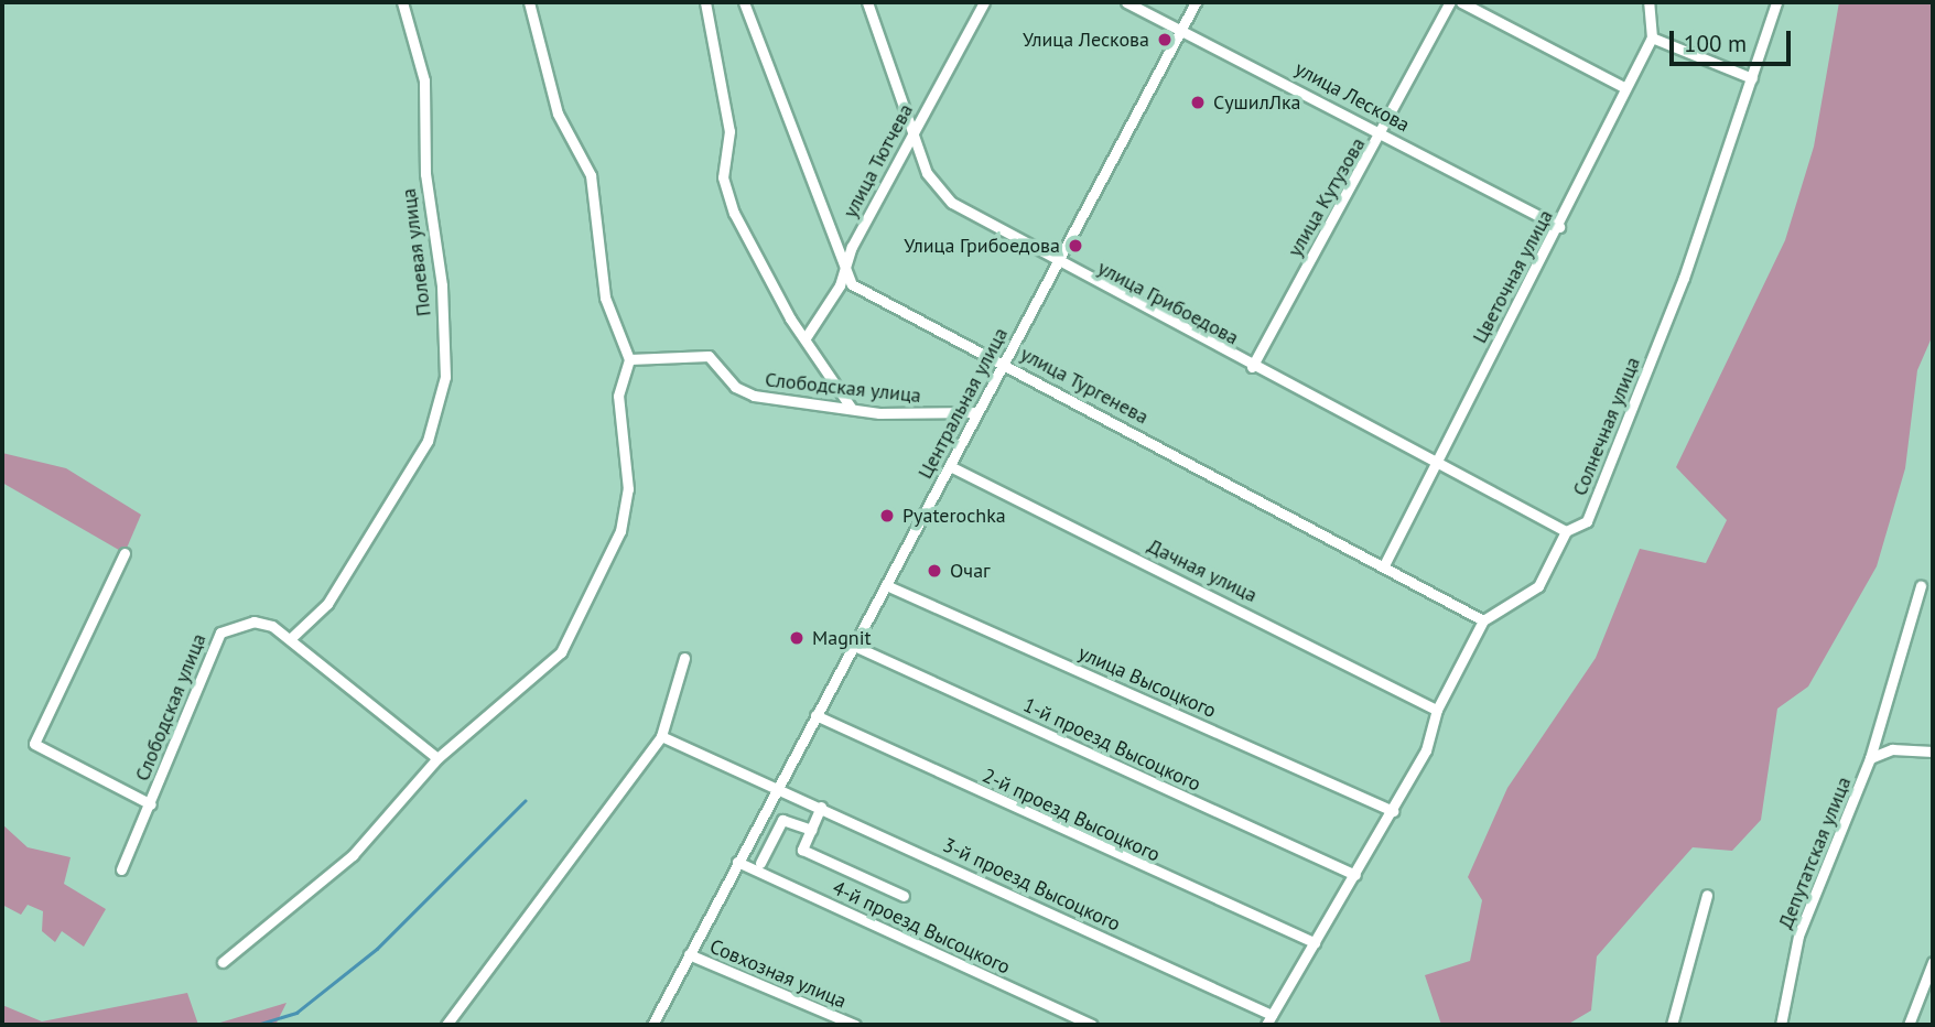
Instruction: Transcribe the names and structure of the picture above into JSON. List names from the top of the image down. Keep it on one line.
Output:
{"streets":{"street":["улица Лескова","улица Тютчева","улица Кутузова","Полевая улица","Цветочная улица","улица Грибоедова","улица Тургенева","Слободская улица","Центральная улица","Солнечная улица","Дачная улица","улица Высоцкого","1-й проезд Высоцкого","2-й проезд Высоцкого","Депутатская улица","3-й проезд Высоцкого","4-й проезд Высоцкого","Совхозная улица"]},"crossings":[["улица Лескова","улица Кутузова"],["улица Лескова","Цветочная улица"],["улица Лескова","Центральная улица"],["улица Тютчева","улица Грибоедова"],["улица Тютчева","улица Тургенева"],["улица Кутузова","улица Грибоедова"],["Полевая улица","Слободская улица"],["Цветочная улица","улица Грибоедова"],["Цветочная улица","улица Тургенева"],["улица Грибоедова","Центральная улица"],["улица Грибоедова","Солнечная улица"],["улица Тургенева","Центральная улица"],["улица Тургенева","Солнечная улица"],["Слободская улица","Центральная улица"],["Центральная улица","Дачная улица"],["Центральная улица","улица Высоцкого"],["Центральная улица","1-й проезд Высоцкого"],["Центральная улица","2-й проезд Высоцкого"],["Центральная улица","3-й проезд Высоцкого"],["Центральная улица","4-й проезд Высоцкого"],["Центральная улица","Совхозная улица"]],"places":["Улица Лескова","СушилЛка","Улица Грибоедова","Pyaterochka","Очаг","Magnit"],"scale_bar":"100 m"}
